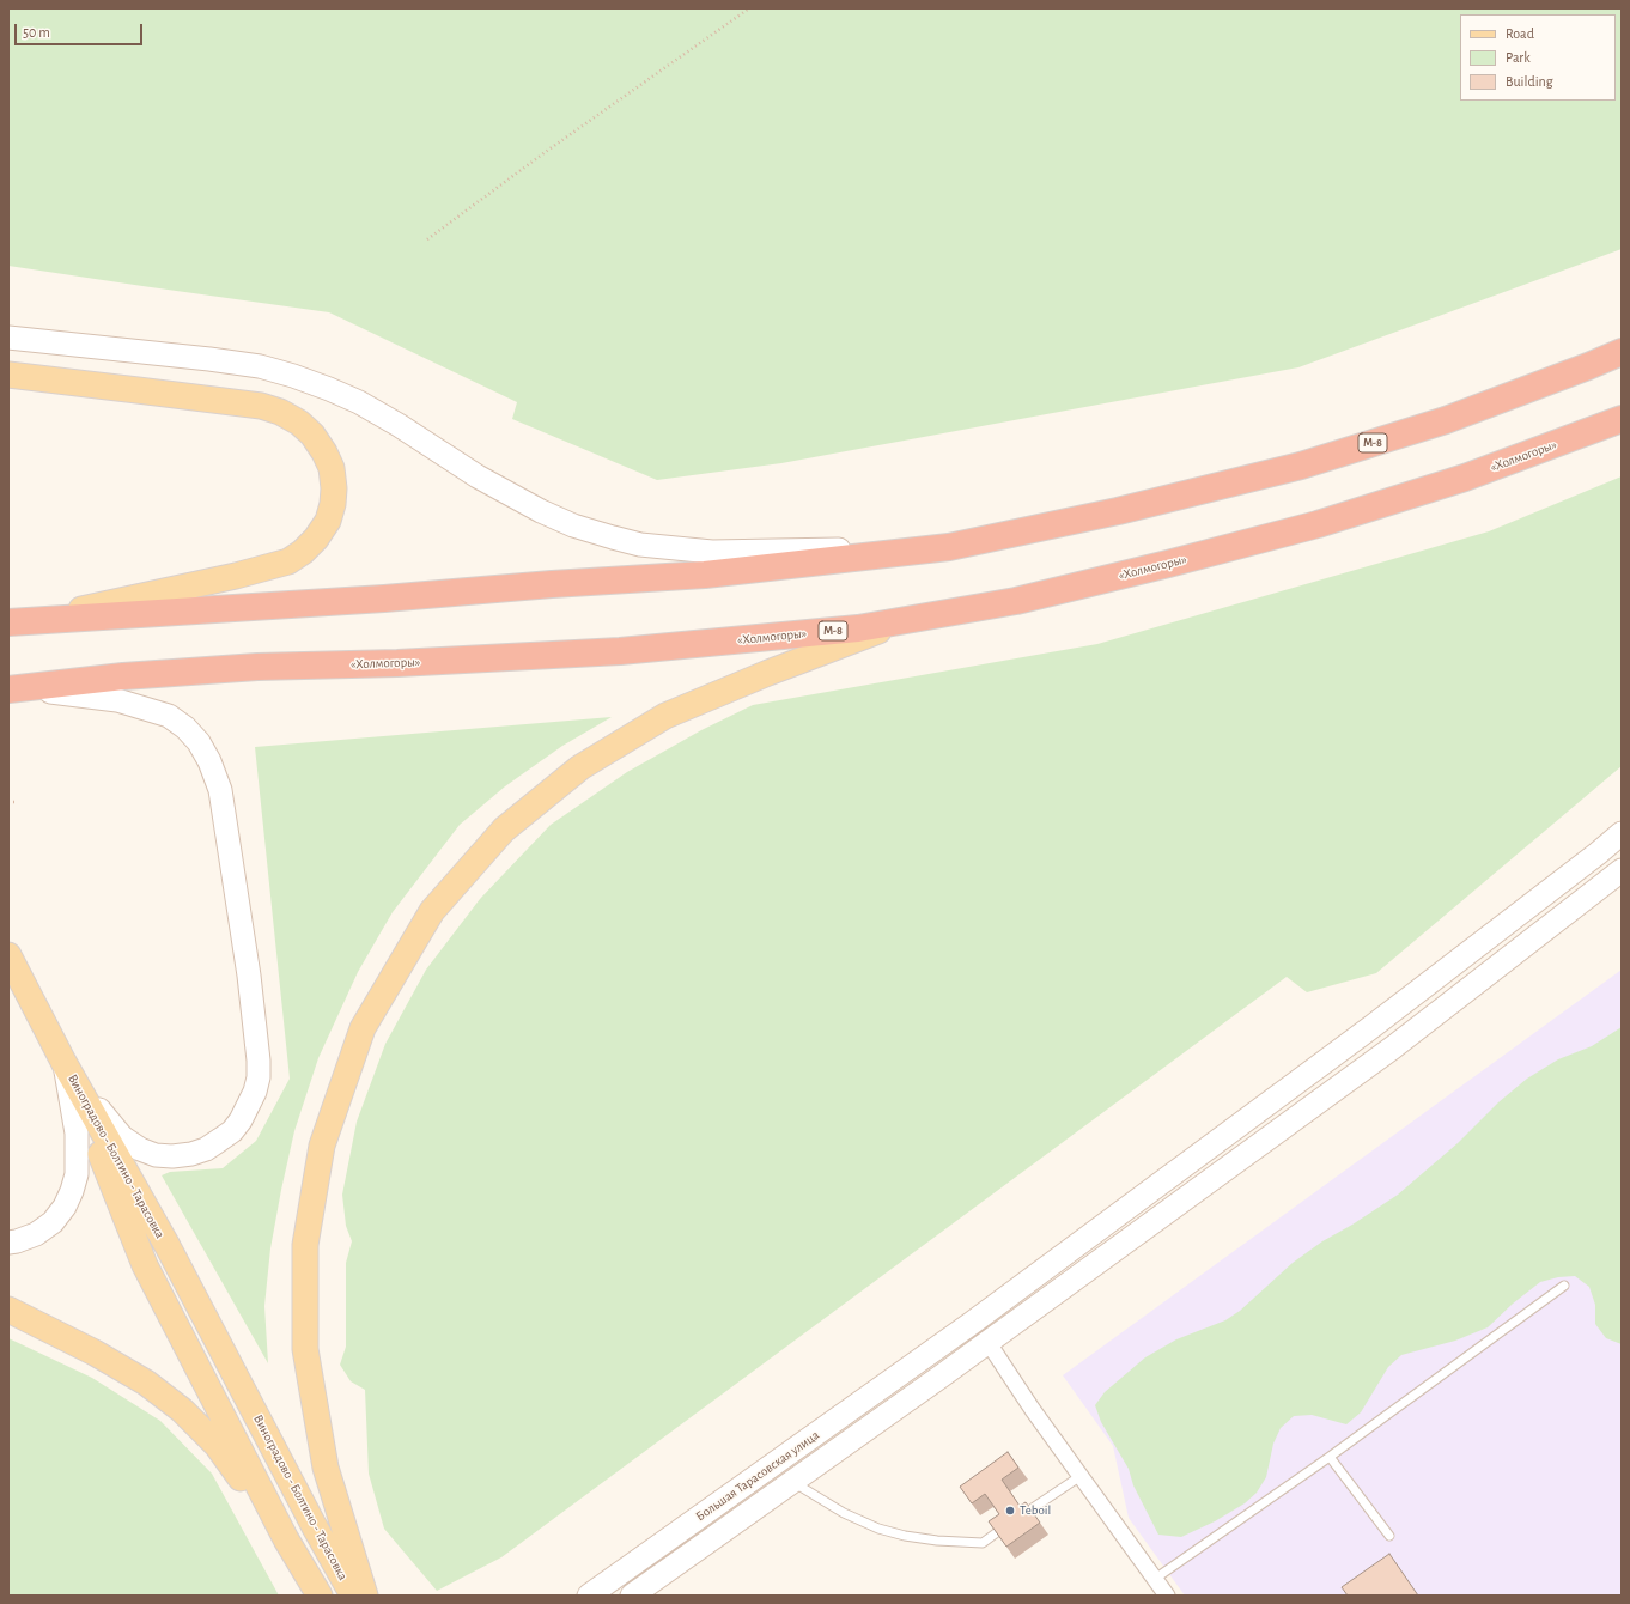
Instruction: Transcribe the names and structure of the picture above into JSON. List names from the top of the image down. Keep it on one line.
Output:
{"streets":{"highway":["М-8","«Холмогоры»"],"main road":["Виноградово - Болтино - Тарасовка"],"street":["Большая Тарасовская улица"]},"places":["Teboil"],"legend":["Road","Park","Building"],"scale_bar":"50 m"}
